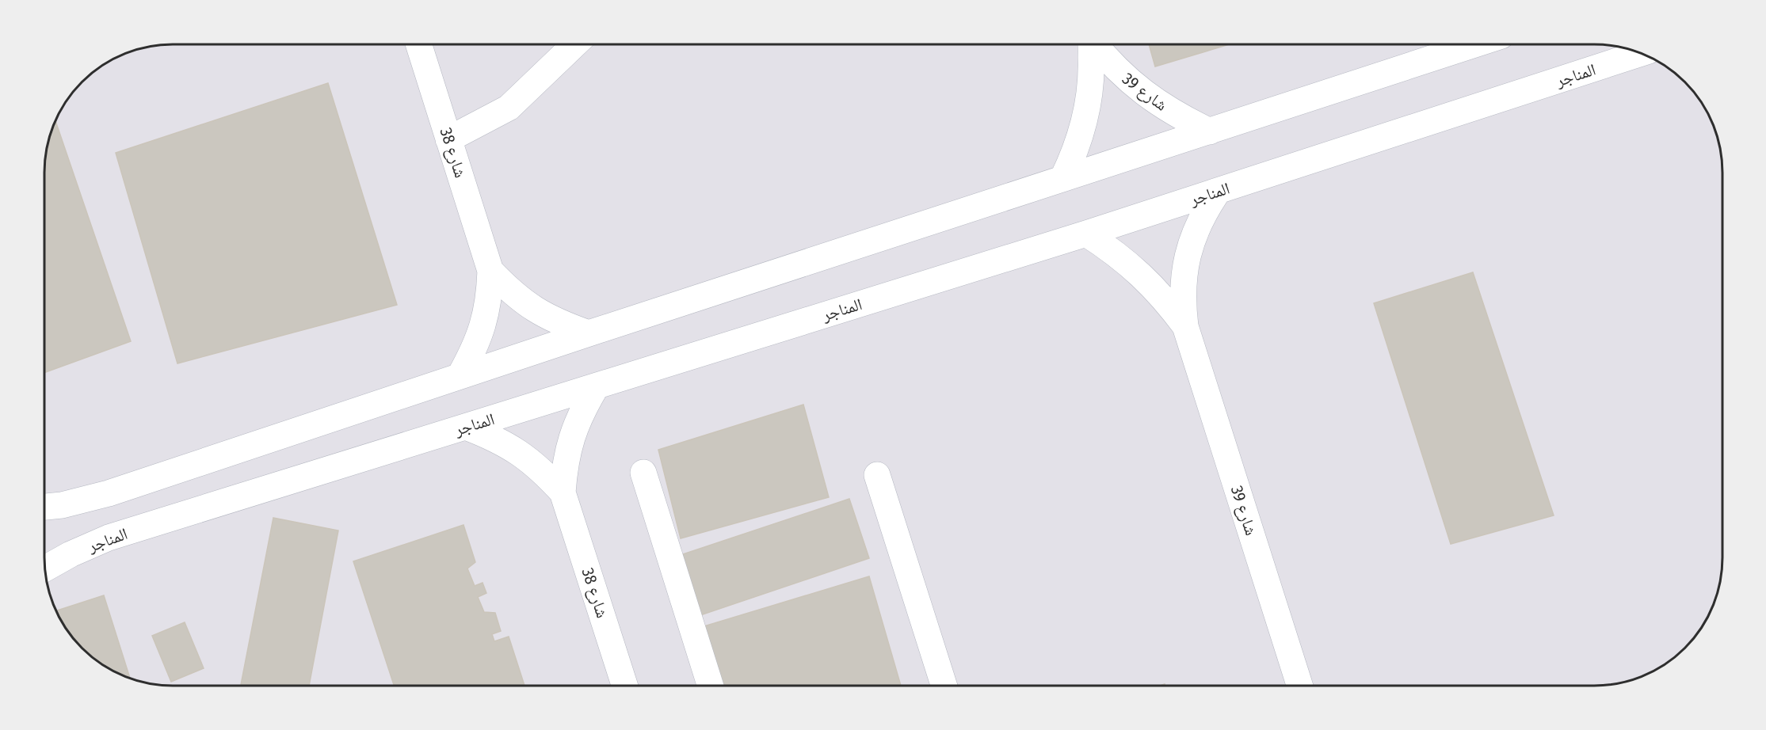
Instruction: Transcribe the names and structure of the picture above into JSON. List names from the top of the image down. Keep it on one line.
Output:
{"streets":{"street":["المناجر","شارع 39","شارع 38"]},"crossings":[["المناجر","شارع 39"],["المناجر","شارع 38"]]}
